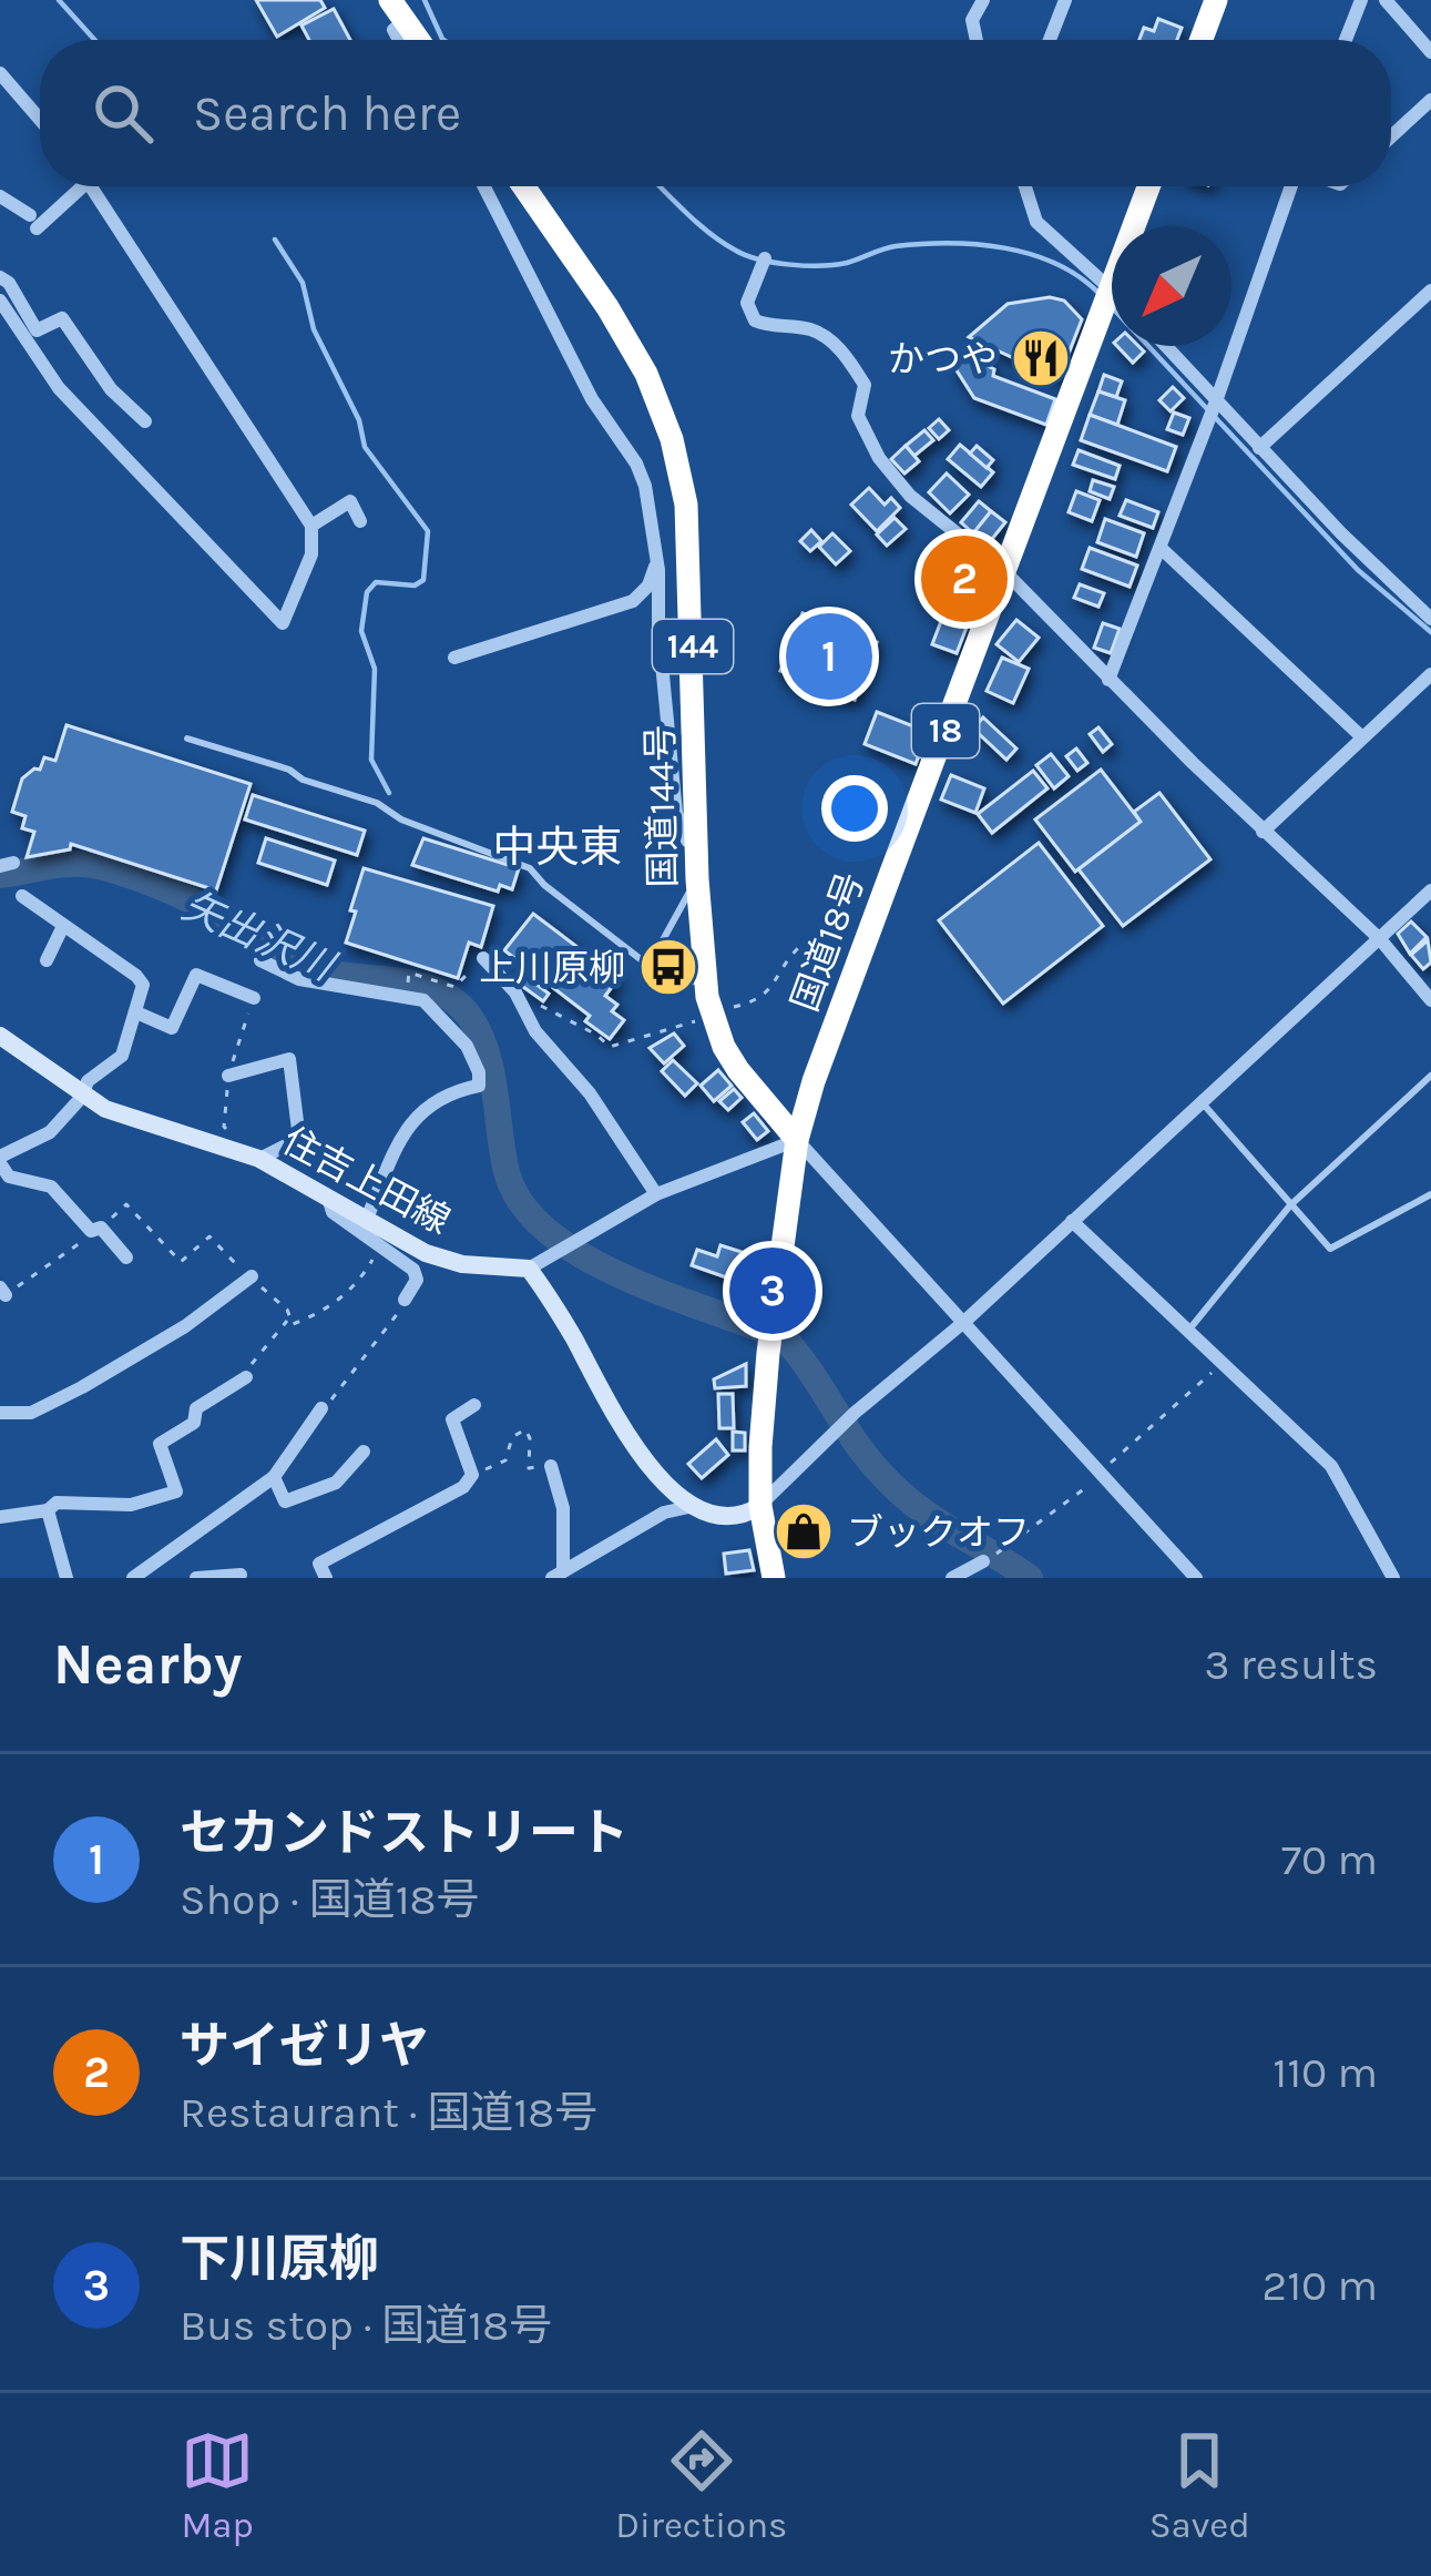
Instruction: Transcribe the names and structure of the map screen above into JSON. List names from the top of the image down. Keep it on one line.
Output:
{"streets":{"highway":["144","18","国道144号","国道18号"],"main road":["住吉上田線"]},"crossings":[["18","国道18号"],["国道144号","国道18号"]],"districts":["中央東"],"water":["矢出沢川"],"places":{"restaurant":["かつや"],"bus stop":["上川原柳"],"shop":["ブックオフ"]},"north":"bottom left","page":{"search":"Search here","pins":["2","1","3"],"heading":["Nearby","3 results"],"list":[{"mark":"1","name":"セカンドストリート","note":"Shop · 国道18号","value":"70 m"},{"mark":"2","name":"サイゼリヤ","note":"Restaurant · 国道18号","value":"110 m"},{"mark":"3","name":"下川原柳","note":"Bus stop · 国道18号","value":"210 m"}],"nav":["Map","Directions","Saved"]}}
